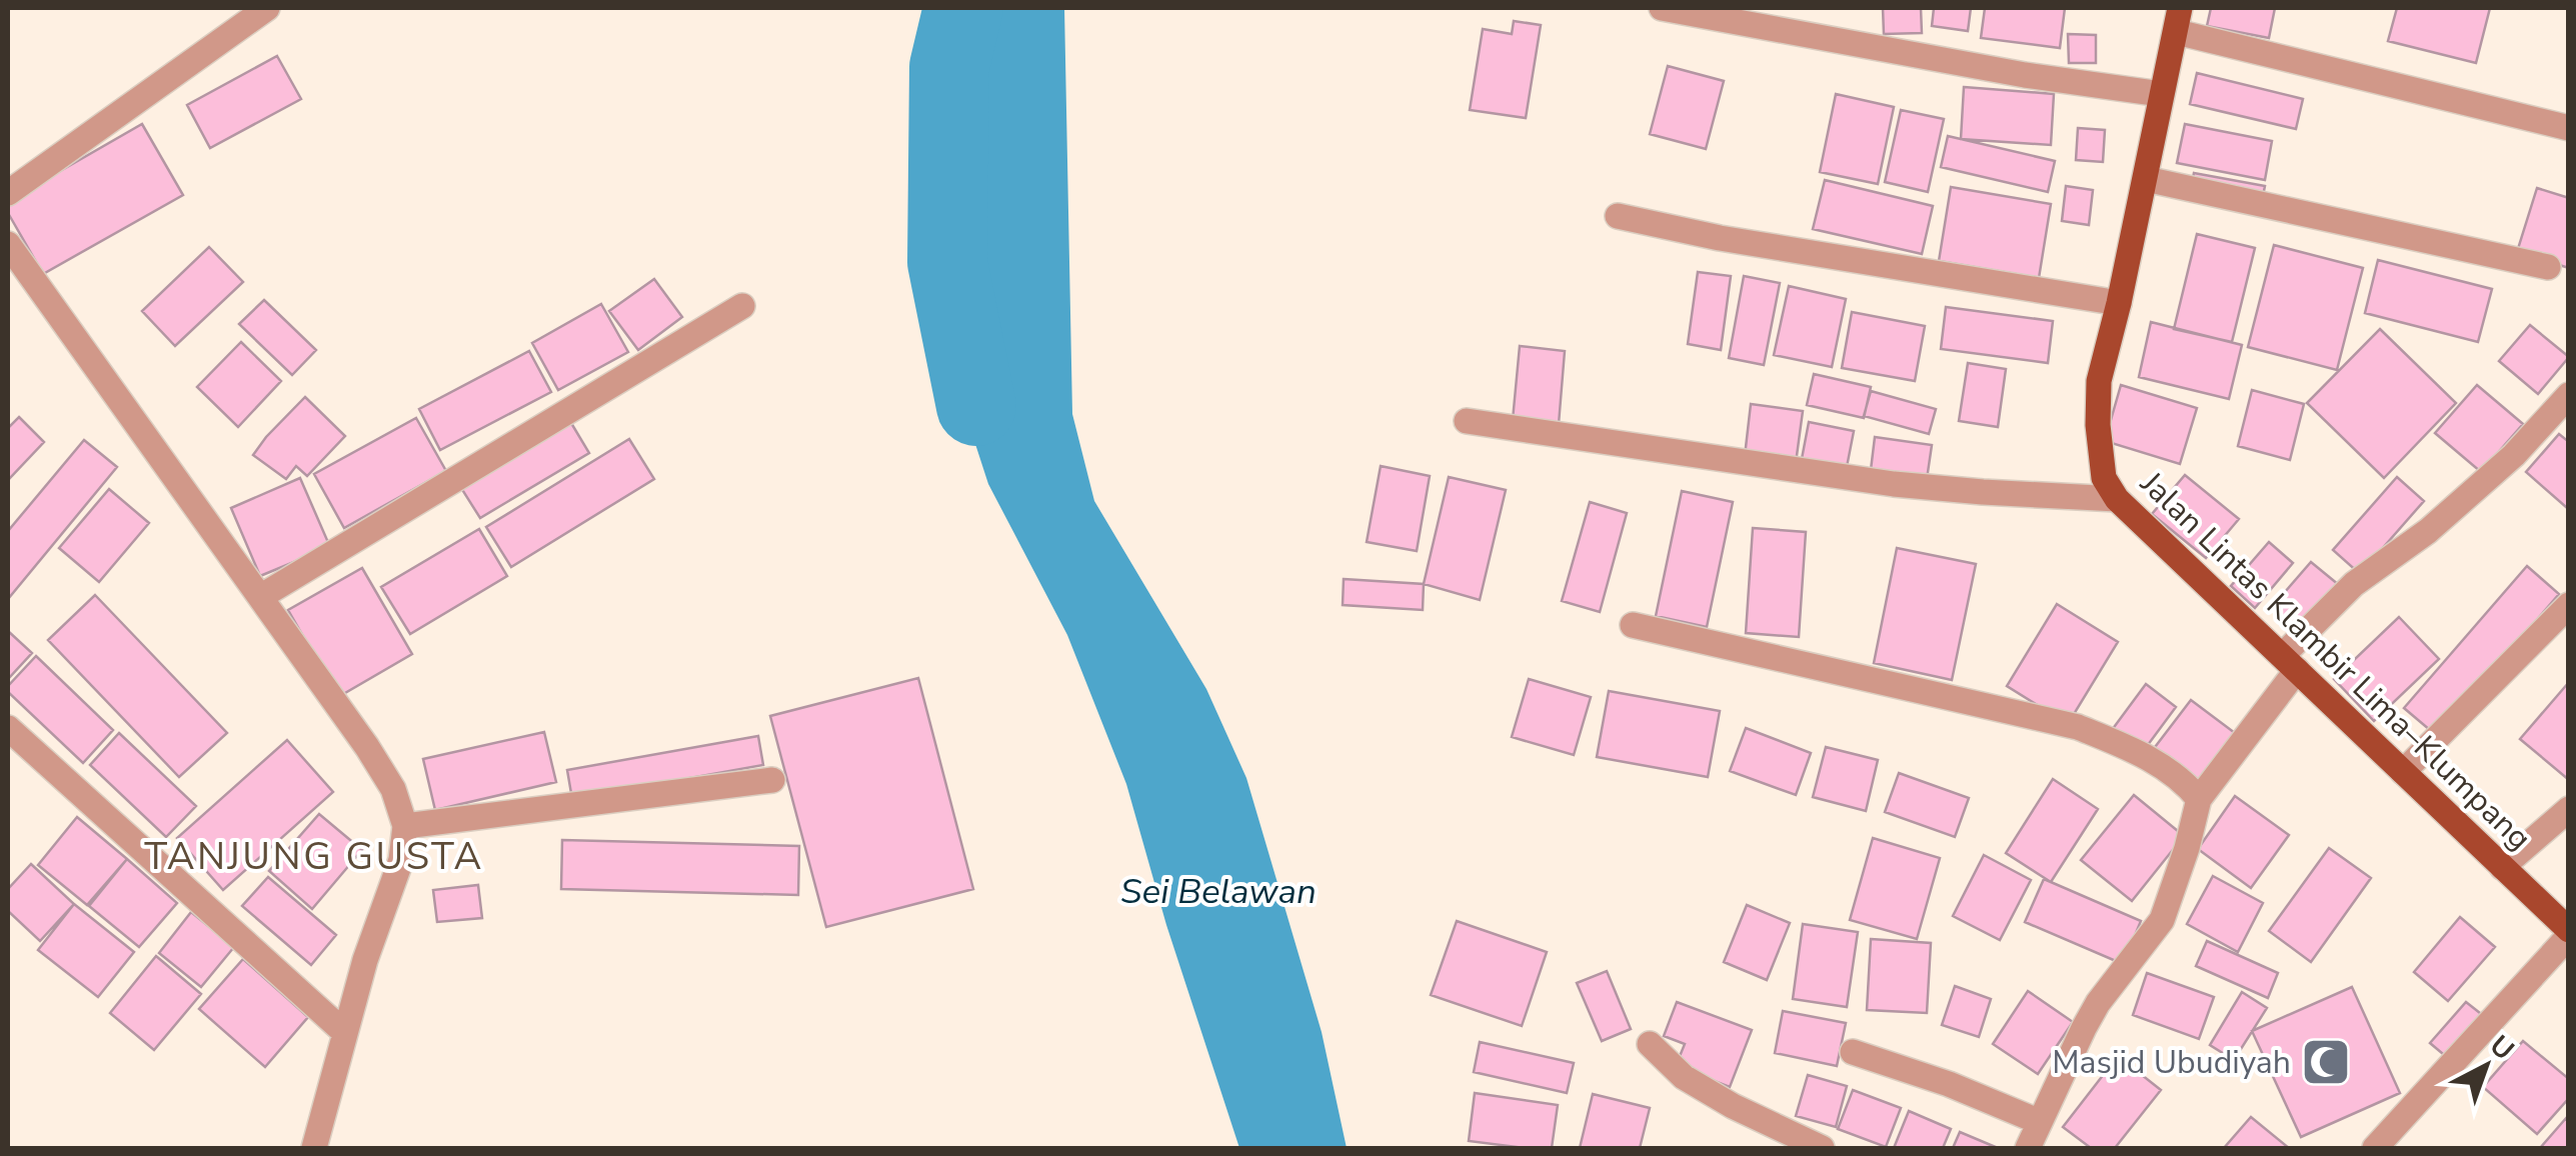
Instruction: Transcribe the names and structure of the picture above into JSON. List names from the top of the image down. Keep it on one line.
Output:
{"streets":{"main road":["Jalan Lintas Klambir Lima–Klumpang"]},"districts":["TANJUNG GUSTA"],"water":["Sei Belawan"],"places":{"mosque":["Masjid Ubudiyah"]},"north":"top right"}
